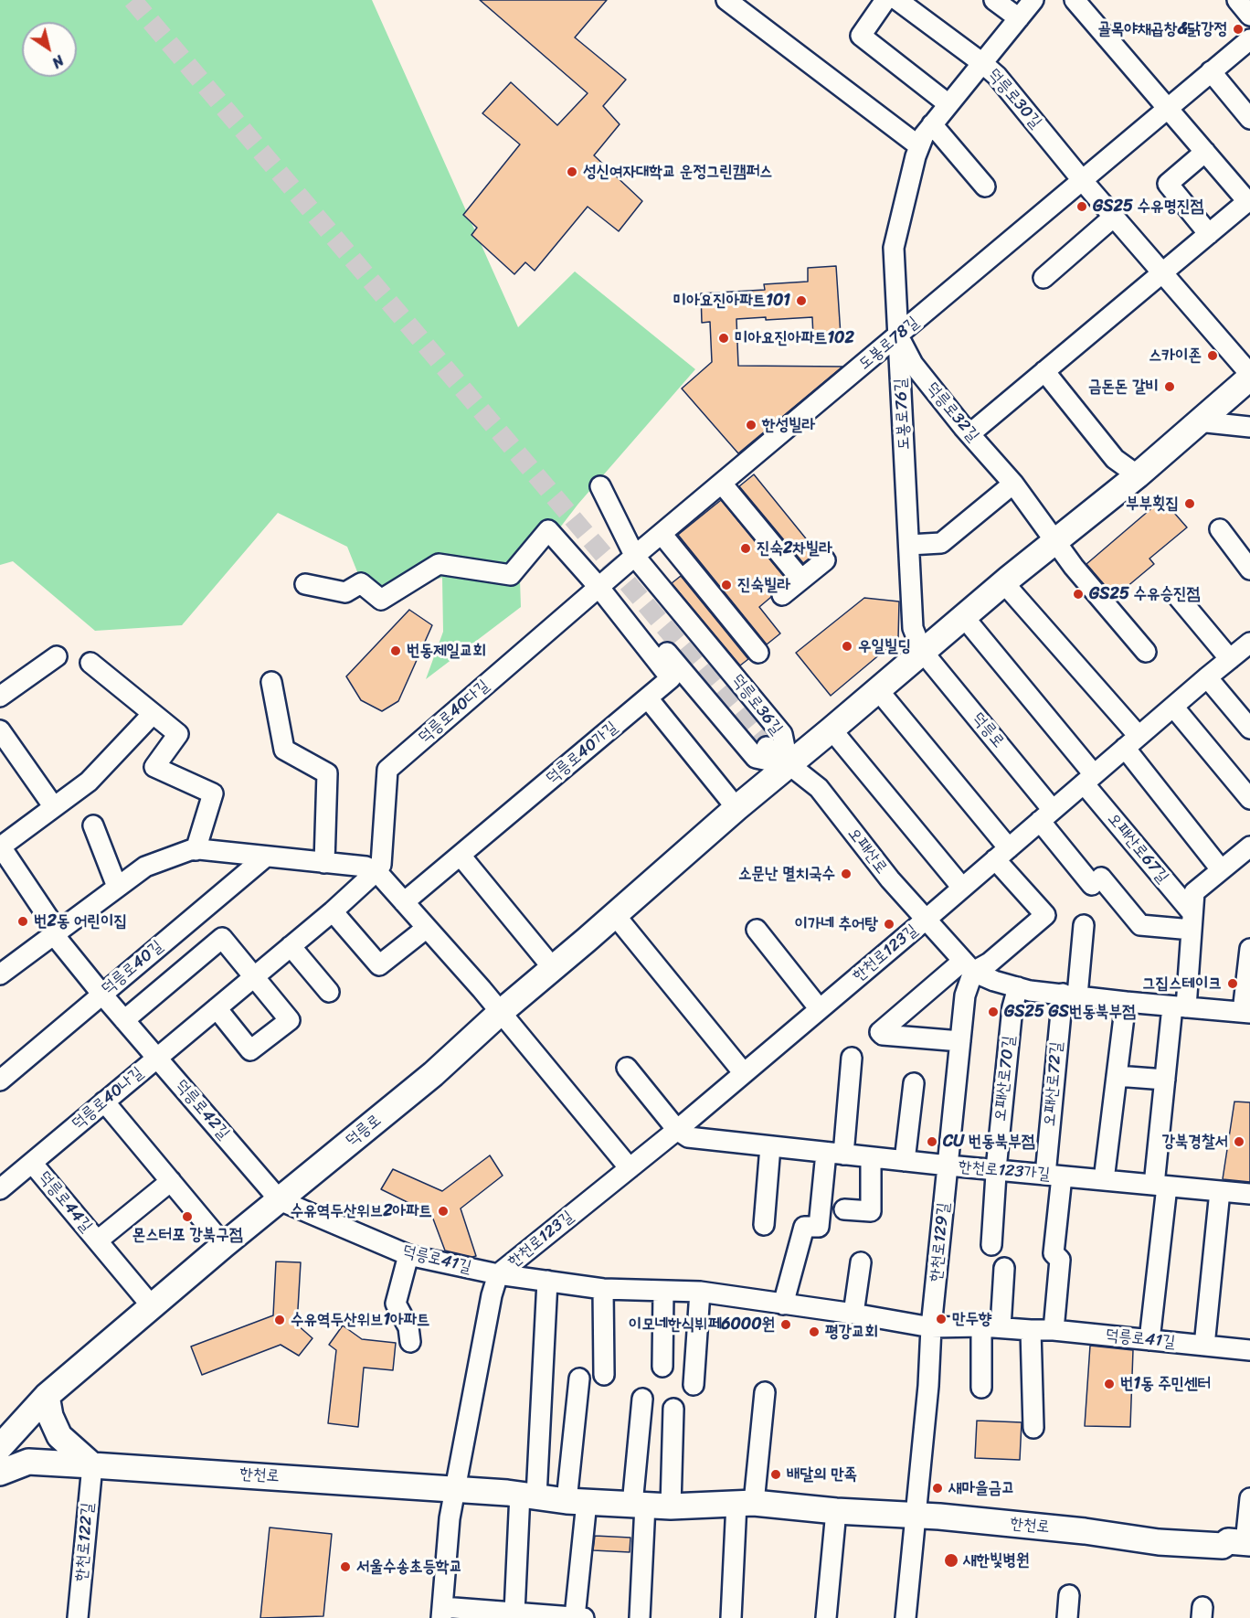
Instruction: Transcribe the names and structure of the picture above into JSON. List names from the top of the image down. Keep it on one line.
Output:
{"streets":{"main road":["덕릉로","한천로"],"street":["덕릉로30길","도봉로78길","덕릉로32길","도봉로76길","덕릉로36길","덕릉로40다길","덕릉로40가길","오패산로67길","오패산로","한천로123길","덕릉로40길","오패산로70길","오패산로72길","덕릉로40나길","덕릉로42길","한천로123가길","덕릉로44길","한천로129길","덕릉로41길","한천로122길"]},"crossings":[["덕릉로30길","도봉로78길"],["덕릉로30길","도봉로76길"],["덕릉로30길","덕릉로"],["도봉로78길","덕릉로32길"],["도봉로78길","도봉로76길"],["도봉로78길","덕릉로36길"],["도봉로78길","덕릉로40다길"],["도봉로78길","덕릉로40가길"],["덕릉로32길","도봉로76길"],["덕릉로32길","덕릉로"],["도봉로76길","덕릉로"],["덕릉로36길","덕릉로40다길"],["덕릉로36길","덕릉로"],["덕릉로36길","덕릉로40가길"],["덕릉로36길","오패산로"],["덕릉로40다길","덕릉로40가길"],["덕릉로40다길","덕릉로40나길"],["덕릉로","오패산로"],["덕릉로","덕릉로42길"],["덕릉로","덕릉로44길"],["덕릉로","덕릉로41길"],["오패산로","한천로123길"],["오패산로","오패산로70길"],["오패산로","오패산로72길"],["오패산로","한천로129길"],["한천로123길","한천로123가길"],["한천로123길","덕릉로41길"],["한천로123길","한천로"],["덕릉로40길","덕릉로42길"],["오패산로70길","한천로123가길"],["오패산로72길","한천로123가길"],["오패산로72길","덕릉로41길"],["덕릉로40나길","덕릉로42길"],["덕릉로40나길","덕릉로44길"],["덕릉로42길","덕릉로41길"],["한천로123가길","한천로129길"],["한천로129길","덕릉로41길"],["한천로129길","한천로"],["한천로","한천로122길"]],"places":["골목야채곱창&닭강정","성신여자대학교 운정그린캠퍼스","GS25 수유명진점","미아요진아파트101","미아요진아파트102","스카이존","금돈돈 갈비","한성빌라","부부횟집","진숙2차빌라","진숙빌라","GS25 수유승진점","우일빌딩","번동제일교회","소문난 멸치국수","번2동 어린이집","이가네 추어탕","그집스테이크","GS25 GS번동북부점","CU 번동북부점","강북경찰서","수유역두산위브2아파트","몬스터포 강북구점","만두향","수유역두산위브1아파트","이모네한식뷔페6000원","평강교회","번1동 주민센터","배달의 만족","새마을금고","새한빛병원","서울수송초등학교"],"north":"bottom right"}
